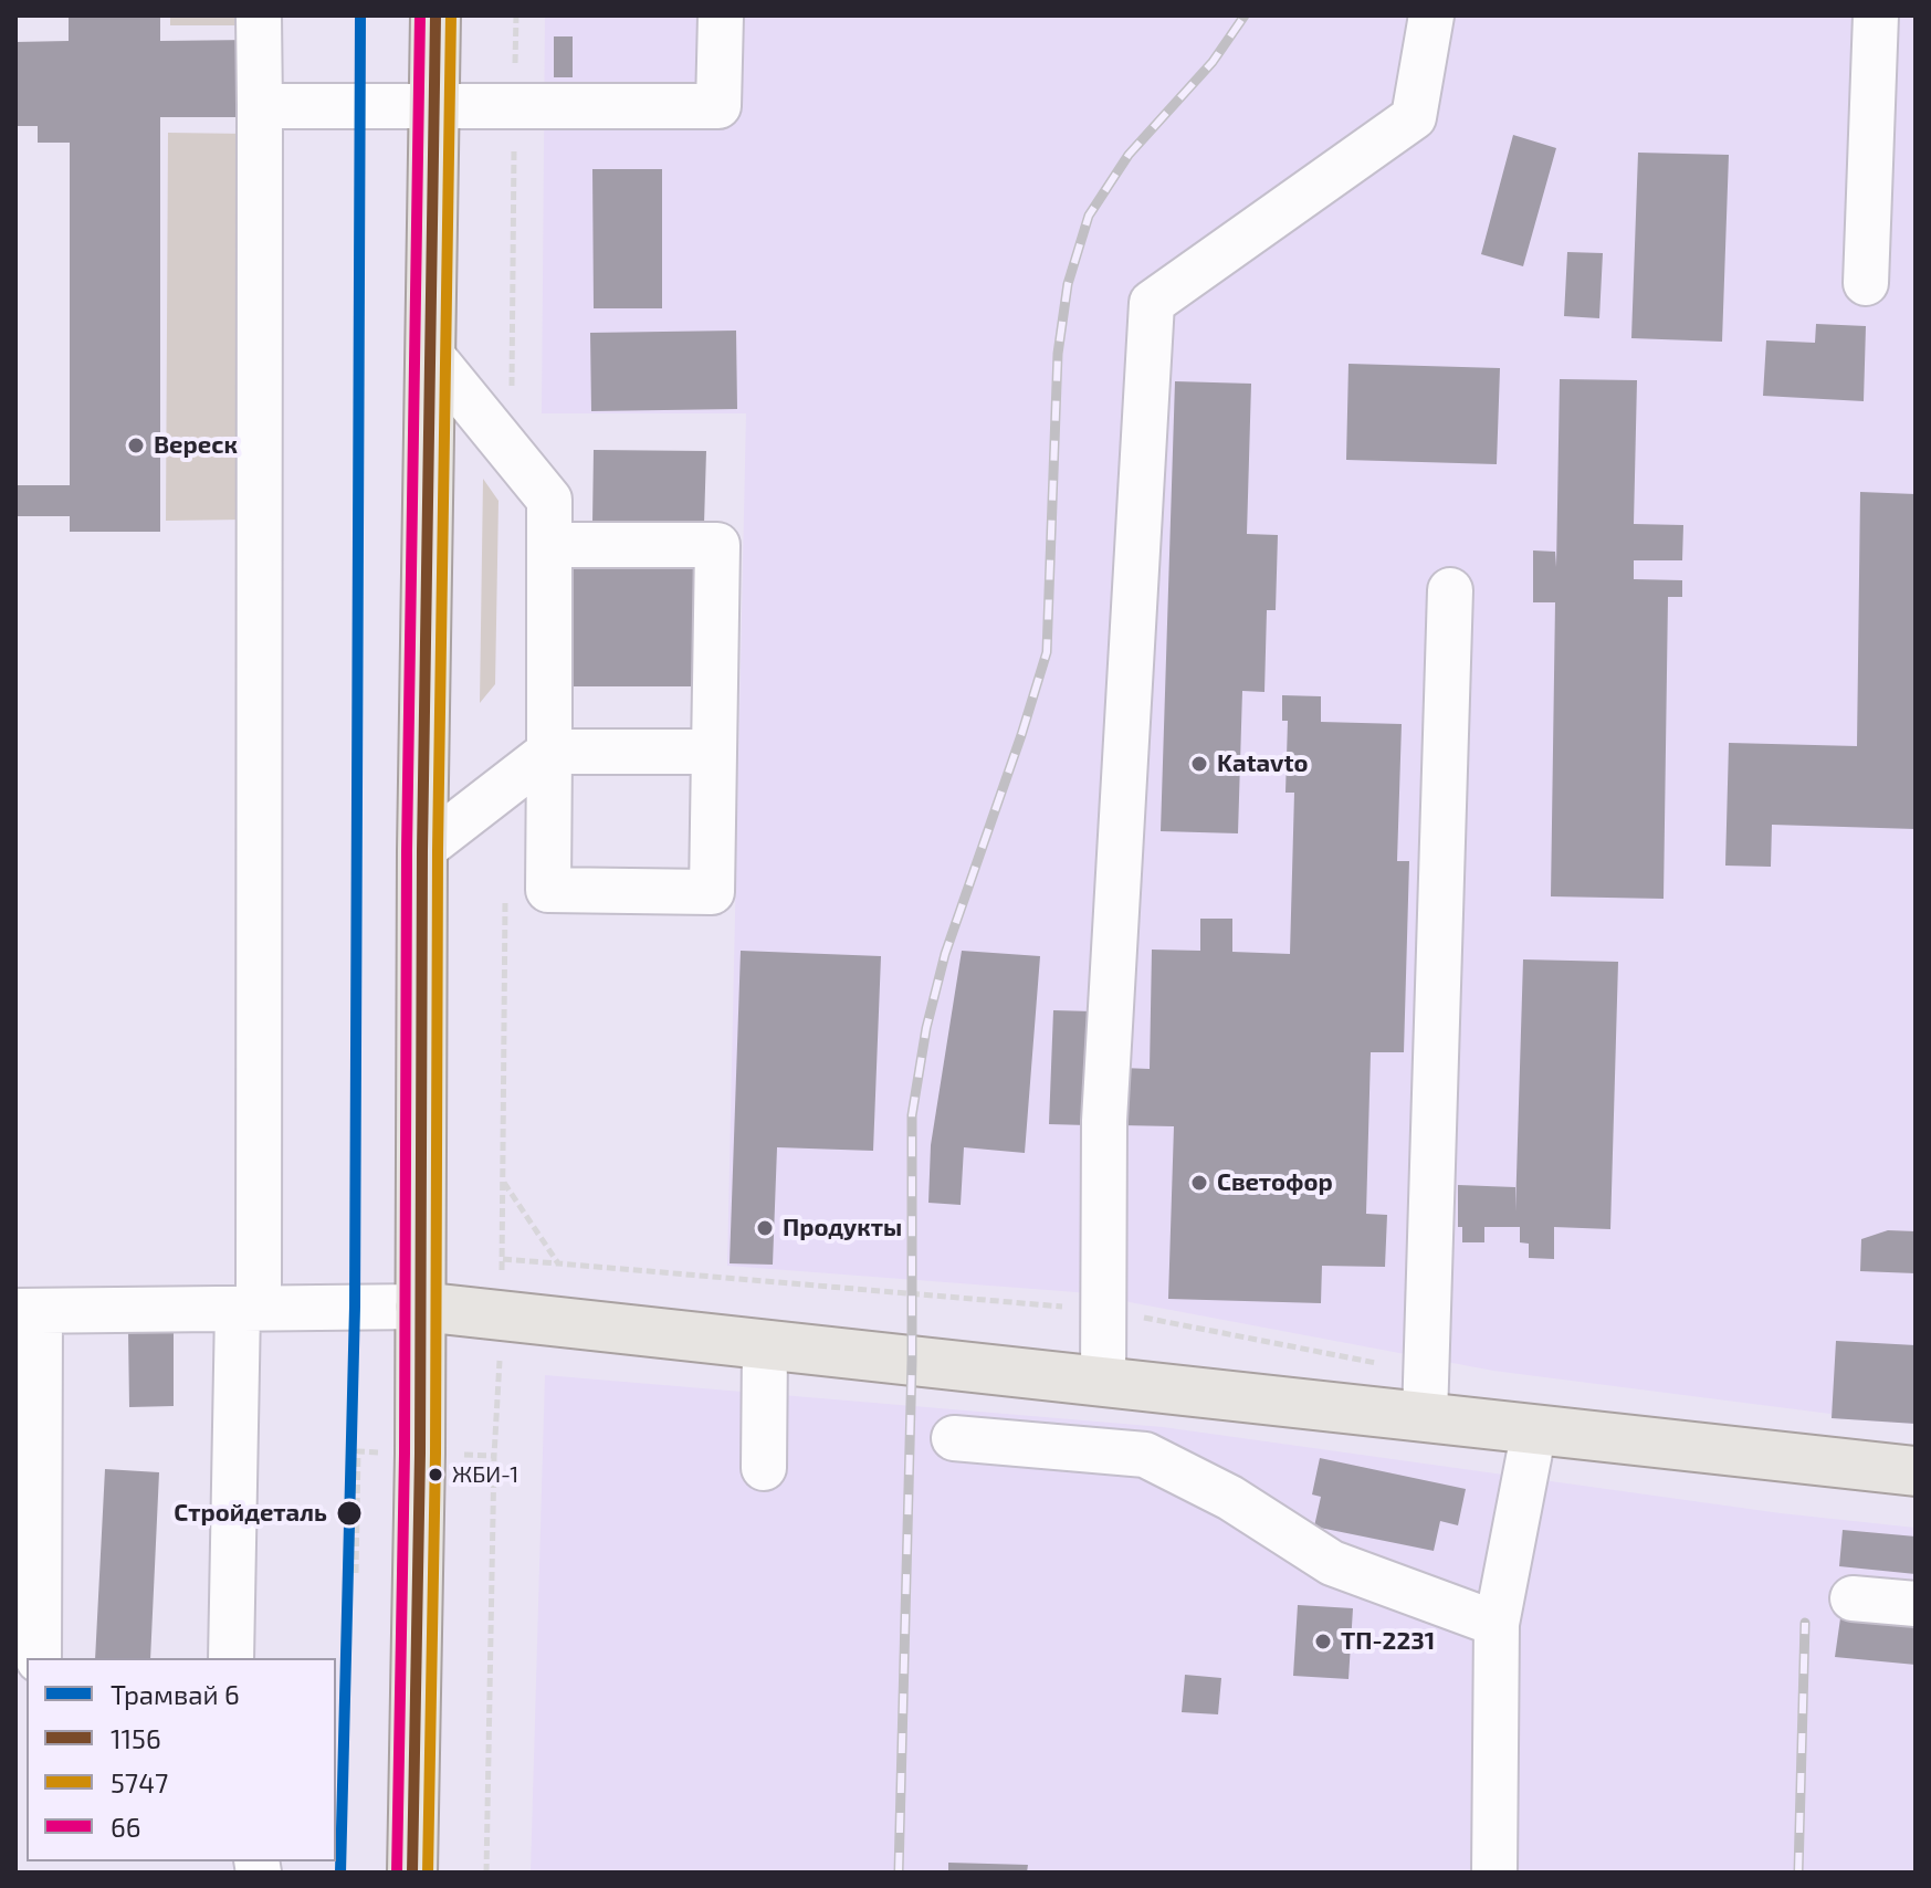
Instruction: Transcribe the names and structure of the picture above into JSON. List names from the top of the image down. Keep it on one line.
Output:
{"places":["Вереск","Katavto","Светофор","Продукты","ЖБИ-1","Стройдеталь","ТП-2231"],"lines":["tram line 6","transit line 1156","transit line 5747","transit line 66"],"legend":["Трамвай 6","1156","5747","66"]}
